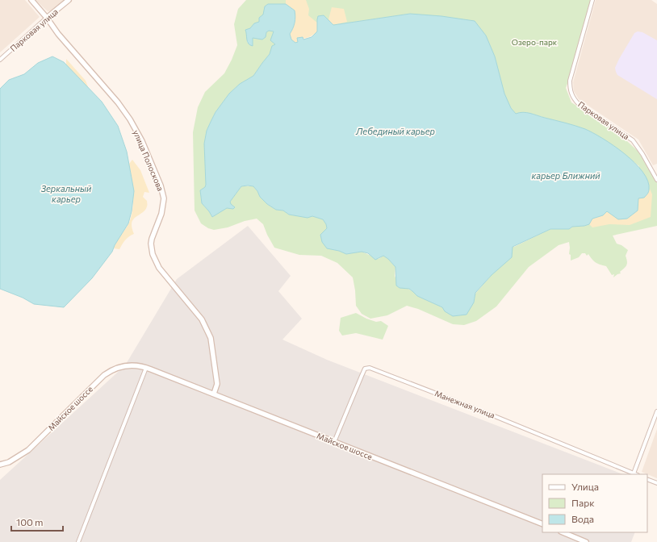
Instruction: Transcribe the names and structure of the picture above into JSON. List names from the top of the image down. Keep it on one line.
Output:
{"streets":{"street":["Парковая улица","улица Полоскова","Манежная улица","Майское шоссе"]},"crossings":[["Парковая улица","улица Полоскова"],["улица Полоскова","Майское шоссе"],["Манежная улица","Майское шоссе"]],"water":["Лебединый карьер","карьер Ближний","Зеркальный карьер"],"parks":["Озеро-парк"],"legend":["Улица","Парк","Вода"],"scale_bar":"100 m"}
